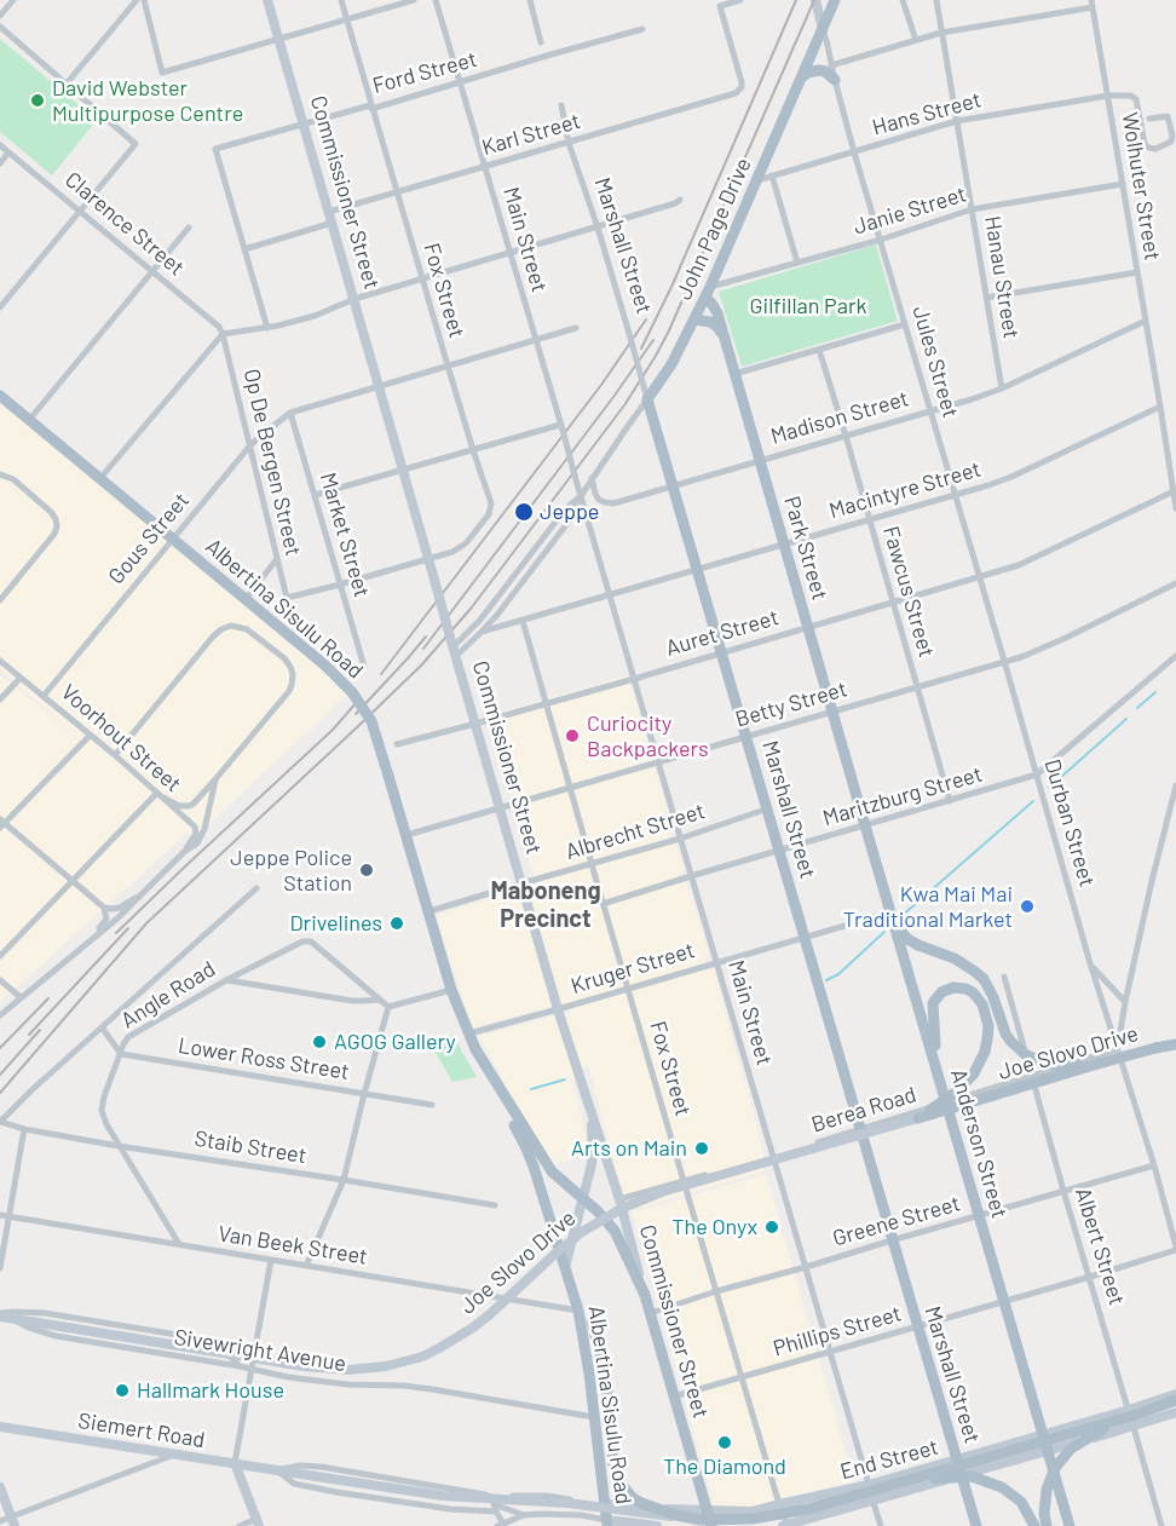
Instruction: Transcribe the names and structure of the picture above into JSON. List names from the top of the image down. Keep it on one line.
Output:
{"streets":{"main road":["Commissioner Street","John Page Drive","Marshall Street","Park Street","Albertina Sisulu Road","Joe Slovo Drive","Anderson Street","Siemert Road","End Street"],"street":["Ford Street","Hans Street","Karl Street","Wolhuter Street","Janie Street","Clarence Street","Main Street","Hanau Street","Fox Street","Jules Street","Madison Street","Op De Bergen Street","Macintyre Street","Market Street","Gous Street","Fawcus Street","Auret Street","Betty Street","Voorhout Street","Maritzburg Street","Durban Street","Albrecht Street","Kruger Street","Angle Road","Lower Ross Street","Berea Road","Staib Street","Greene Street","Van Beek Street","Albert Street","Phillips Street","Sivewright Avenue"]},"crossings":[["Ford Street","Commissioner Street"],["Ford Street","Main Street"],["Ford Street","Fox Street"],["Hans Street","Wolhuter Street"],["Hans Street","John Page Drive"],["Hans Street","Hanau Street"],["Hans Street","Jules Street"],["Karl Street","Commissioner Street"],["Karl Street","Main Street"],["Karl Street","Marshall Street"],["Karl Street","Fox Street"],["Wolhuter Street","Janie Street"],["Wolhuter Street","Madison Street"],["Wolhuter Street","Macintyre Street"],["Wolhuter Street","Auret Street"],["Commissioner Street","John Page Drive"],["Commissioner Street","Fox Street"],["Commissioner Street","Albertina Sisulu Road"],["Commissioner Street","Auret Street"],["Commissioner Street","Betty Street"],["Commissioner Street","Albrecht Street"],["Commissioner Street","Kruger Street"],["Commissioner Street","Berea Road"],["Commissioner Street","Greene Street"],["Commissioner Street","Phillips Street"],["Commissioner Street","Siemert Road"],["Commissioner Street","End Street"],["Janie Street","John Page Drive"],["Janie Street","Hanau Street"],["Janie Street","Jules Street"],["Janie Street","Park Street"],["Clarence Street","Op De Bergen Street"],["John Page Drive","Main Street"],["John Page Drive","Marshall Street"],["John Page Drive","Jules Street"],["John Page Drive","Madison Street"],["John Page Drive","Macintyre Street"],["John Page Drive","Park Street"],["Main Street","Macintyre Street"],["Main Street","Auret Street"],["Main Street","Betty Street"],["Main Street","Maritzburg Street"],["Main Street","Albrecht Street"],["Main Street","Kruger Street"],["Main Street","Berea Road"],["Main Street","Greene Street"],["Main Street","Phillips Street"],["Main Street","End Street"],["Marshall Street","Madison Street"],["Marshall Street","Macintyre Street"],["Marshall Street","Auret Street"],["Marshall Street","Betty Street"],["Marshall Street","Maritzburg Street"],["Marshall Street","Albrecht Street"],["Marshall Street","Kruger Street"],["Marshall Street","Berea Road"],["Marshall Street","Greene Street"],["Marshall Street","Phillips Street"],["Marshall Street","End Street"],["Hanau Street","Madison Street"],["Fox Street","Macintyre Street"],["Fox Street","Auret Street"],["Fox Street","Betty Street"],["Fox Street","Maritzburg Street"],["Fox Street","Albrecht Street"],["Fox Street","Kruger Street"],["Fox Street","Berea Road"],["Fox Street","Greene Street"],["Fox Street","Phillips Street"],["Fox Street","End Street"],["Jules Street","Madison Street"],["Jules Street","Macintyre Street"],["Jules Street","Auret Street"],["Jules Street","Betty Street"],["Jules Street","Durban Street"],["Madison Street","Park Street"],["Madison Street","Fawcus Street"],["Op De Bergen Street","Market Street"],["Op De Bergen Street","Gous Street"],["Macintyre Street","Park Street"],["Macintyre Street","Fawcus Street"],["Market Street","Gous Street"],["Gous Street","Albertina Sisulu Road"],["Gous Street","Voorhout Street"],["Park Street","Auret Street"],["Park Street","Betty Street"],["Park Street","Anderson Street"],["Fawcus Street","Auret Street"],["Fawcus Street","Betty Street"],["Fawcus Street","Maritzburg Street"],["Albertina Sisulu Road","Betty Street"],["Albertina Sisulu Road","Albrecht Street"],["Albertina Sisulu Road","Kruger Street"],["Albertina Sisulu Road","Van Beek Street"],["Albertina Sisulu Road","Sivewright Avenue"],["Albertina Sisulu Road","End Street"],["Maritzburg Street","Durban Street"],["Maritzburg Street","Anderson Street"],["Durban Street","Berea Road"],["Durban Street","Greene Street"],["Durban Street","Phillips Street"],["Kruger Street","Anderson Street"],["Angle Road","Lower Ross Street"],["Angle Road","Staib Street"],["Angle Road","Van Beek Street"],["Joe Slovo Drive","Sivewright Avenue"],["Berea Road","Anderson Street"],["Berea Road","Albert Street"],["Anderson Street","Greene Street"],["Anderson Street","Phillips Street"],["Anderson Street","End Street"],["Greene Street","Albert Street"],["Albert Street","Phillips Street"],["Albert Street","End Street"],["Siemert Road","End Street"]],"districts":["Maboneng Precinct"],"parks":["Gilfillan Park"],"places":["David Webster Multipurpose Centre","Jeppe","Curiocity Backpackers","Jeppe Police Station","Kwa Mai Mai Traditional Market","Drivelines","AGOG Gallery","Arts on Main","The Onyx","Hallmark House","The Diamond"]}
